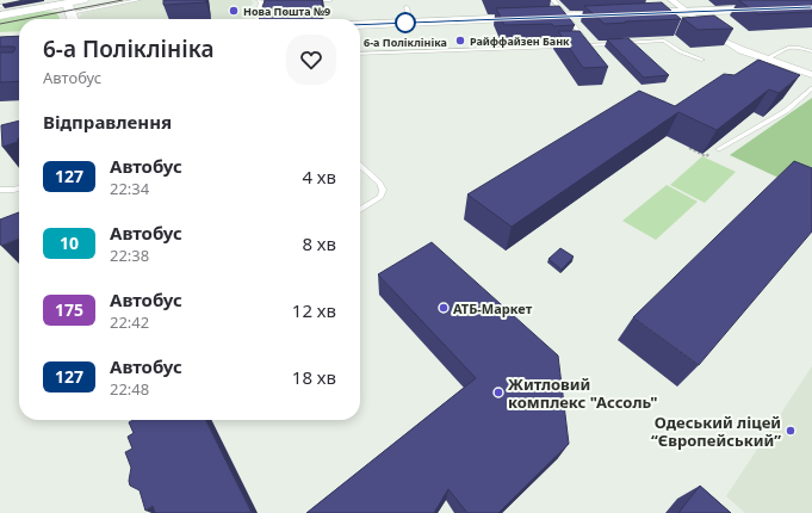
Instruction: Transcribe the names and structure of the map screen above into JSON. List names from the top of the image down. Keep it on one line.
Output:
{"places":["Нова Пошта №9","6-а Поліклініка","Райффайзен Банк","АТБ-Маркет","Житловий комплекс \"Ассоль\"","Одеський ліцей “Європейський”"],"lines":["bus line 127"],"page":{"heading":[["6-а Поліклініка","Автобус"],"Відправлення"],"list":[{"mark":"127","name":"Автобус","note":"22:34","value":"4 хв"},{"mark":"10","name":"Автобус","note":"22:38","value":"8 хв"},{"mark":"175","name":"Автобус","note":"22:42","value":"12 хв"},{"mark":"127","name":"Автобус","note":"22:48","value":"18 хв"}]}}
